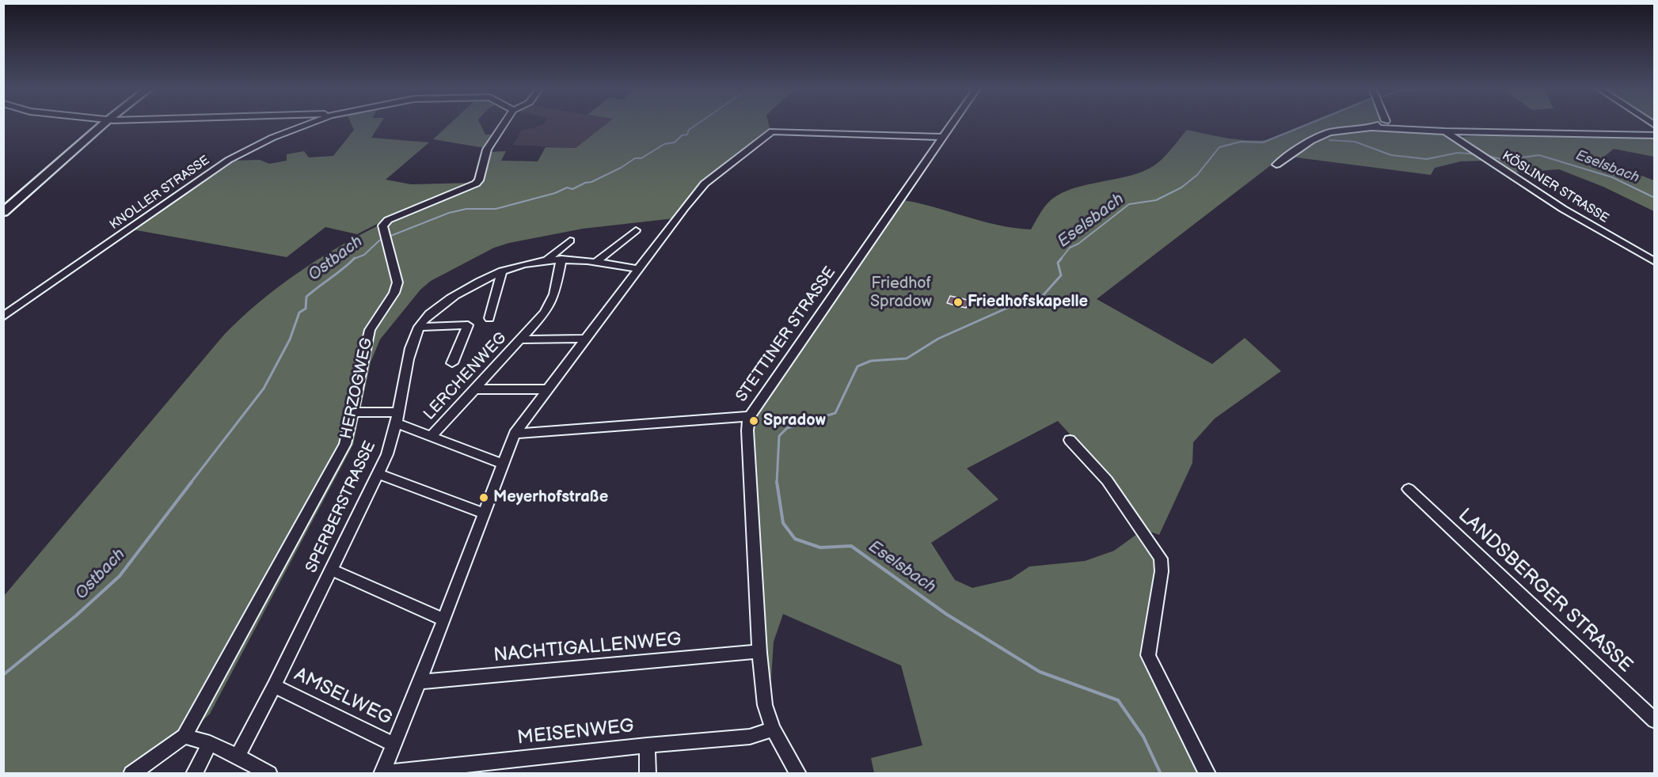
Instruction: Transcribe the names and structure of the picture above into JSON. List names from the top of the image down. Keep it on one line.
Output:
{"streets":{"street":["KÖSLINER STRASSE","KNOLLER STRASSE","STETTINER STRASSE","LERCHENWEG","HERZOGWEG","SPERBERSTRASSE","LANDSBERGER STRASSE","NACHTIGALLENWEG","AMSELWEG","MEISENWEG"]},"crossings":[["STETTINER STRASSE","NACHTIGALLENWEG"],["STETTINER STRASSE","MEISENWEG"],["LERCHENWEG","SPERBERSTRASSE"],["SPERBERSTRASSE","AMSELWEG"]],"water":["Eselsbach","Ostbach"],"parks":["Friedhof Spradow"],"places":["Friedhofskapelle","Spradow","Meyerhofstraße"]}
